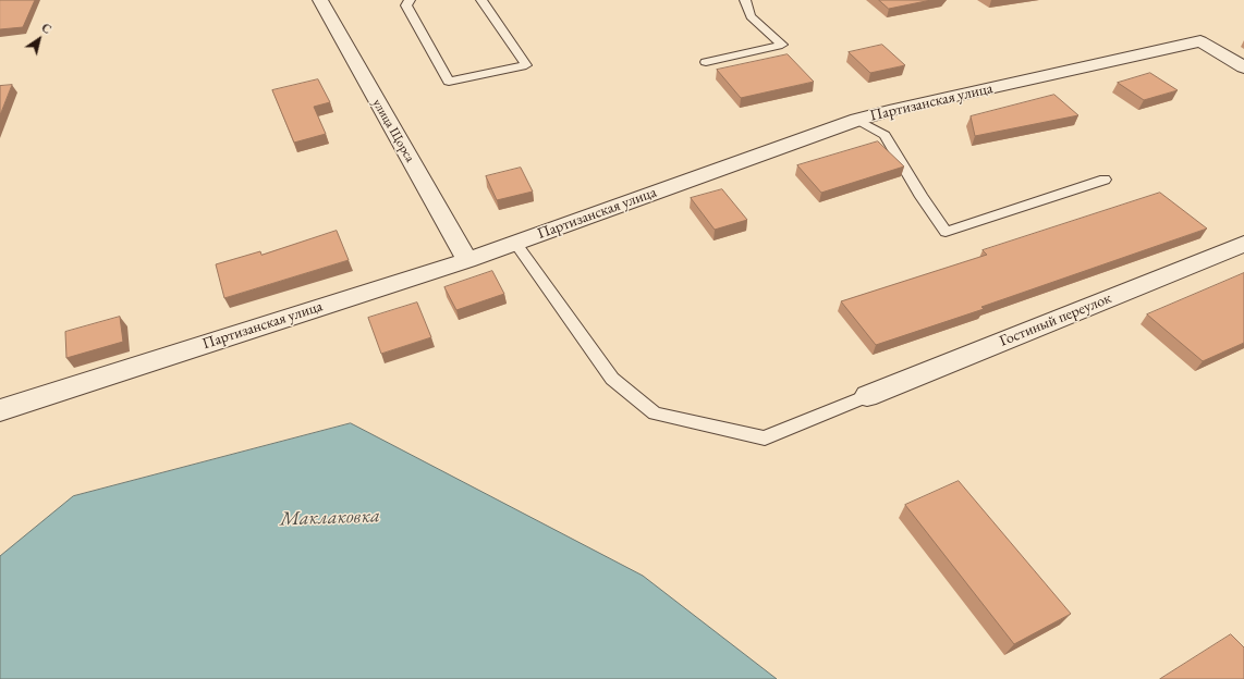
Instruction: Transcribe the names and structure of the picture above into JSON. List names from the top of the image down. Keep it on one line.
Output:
{"streets":{"street":["Партизанская улица","улица Щорса","Гостиный переулок"]},"crossings":[["Партизанская улица","улица Щорса"]],"water":["Маклаковка"],"north":"top right"}
